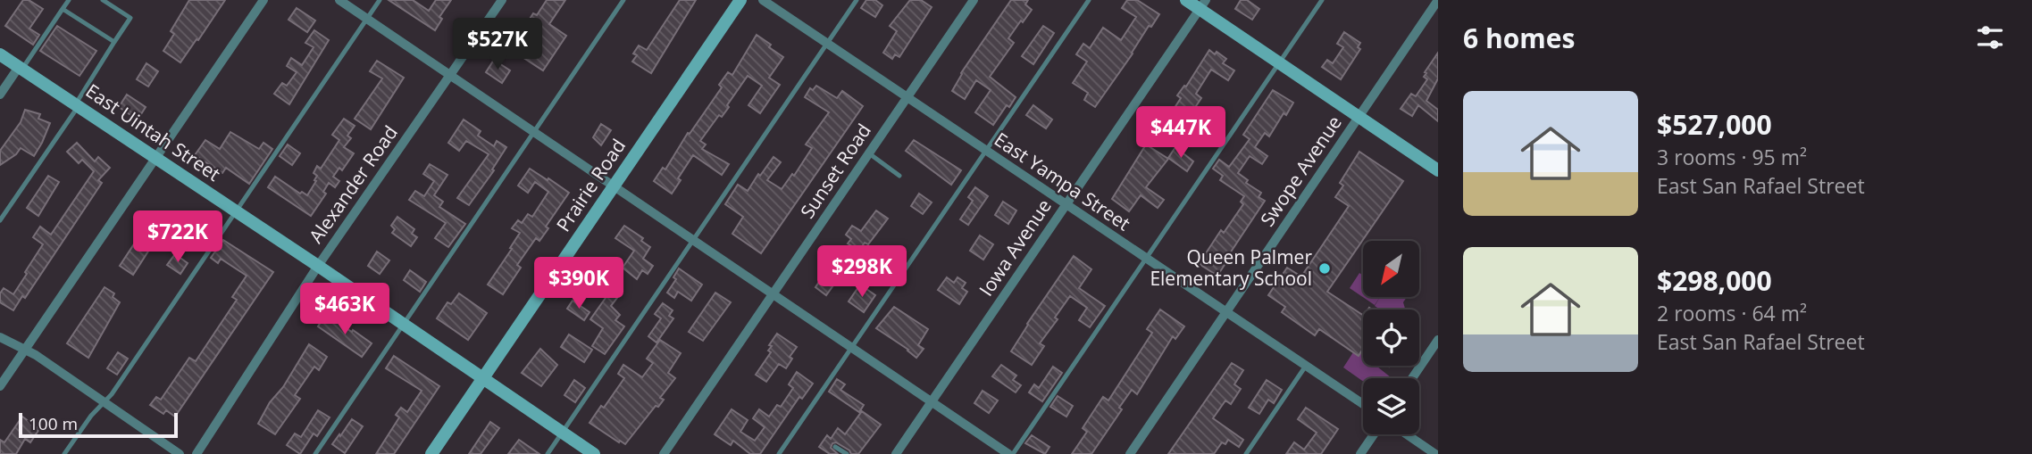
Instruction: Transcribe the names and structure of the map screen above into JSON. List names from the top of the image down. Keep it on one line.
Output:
{"streets":{"street":["East Uintah Street","Sunset Road","Swope Avenue","East Yampa Street","Alexander Road","Prairie Road","Iowa Avenue"]},"crossings":[["East Uintah Street","Alexander Road"],["East Uintah Street","Prairie Road"],["Sunset Road","East Yampa Street"],["Swope Avenue","East Yampa Street"],["East Yampa Street","Iowa Avenue"]],"places":["Queen Palmer Elementary School"],"scale_bar":"100 m","north":"bottom left","page":{"heading":"6 homes","price":["$527K","$447K","$722K","$298K","$390K","$463K"],"list":[{"name":"$527,000","note":"3 rooms · 95 m² · East San Rafael Street"},{"name":"$298,000","note":"2 rooms · 64 m² · East San Rafael Street"}],"scale":"100 m"}}
